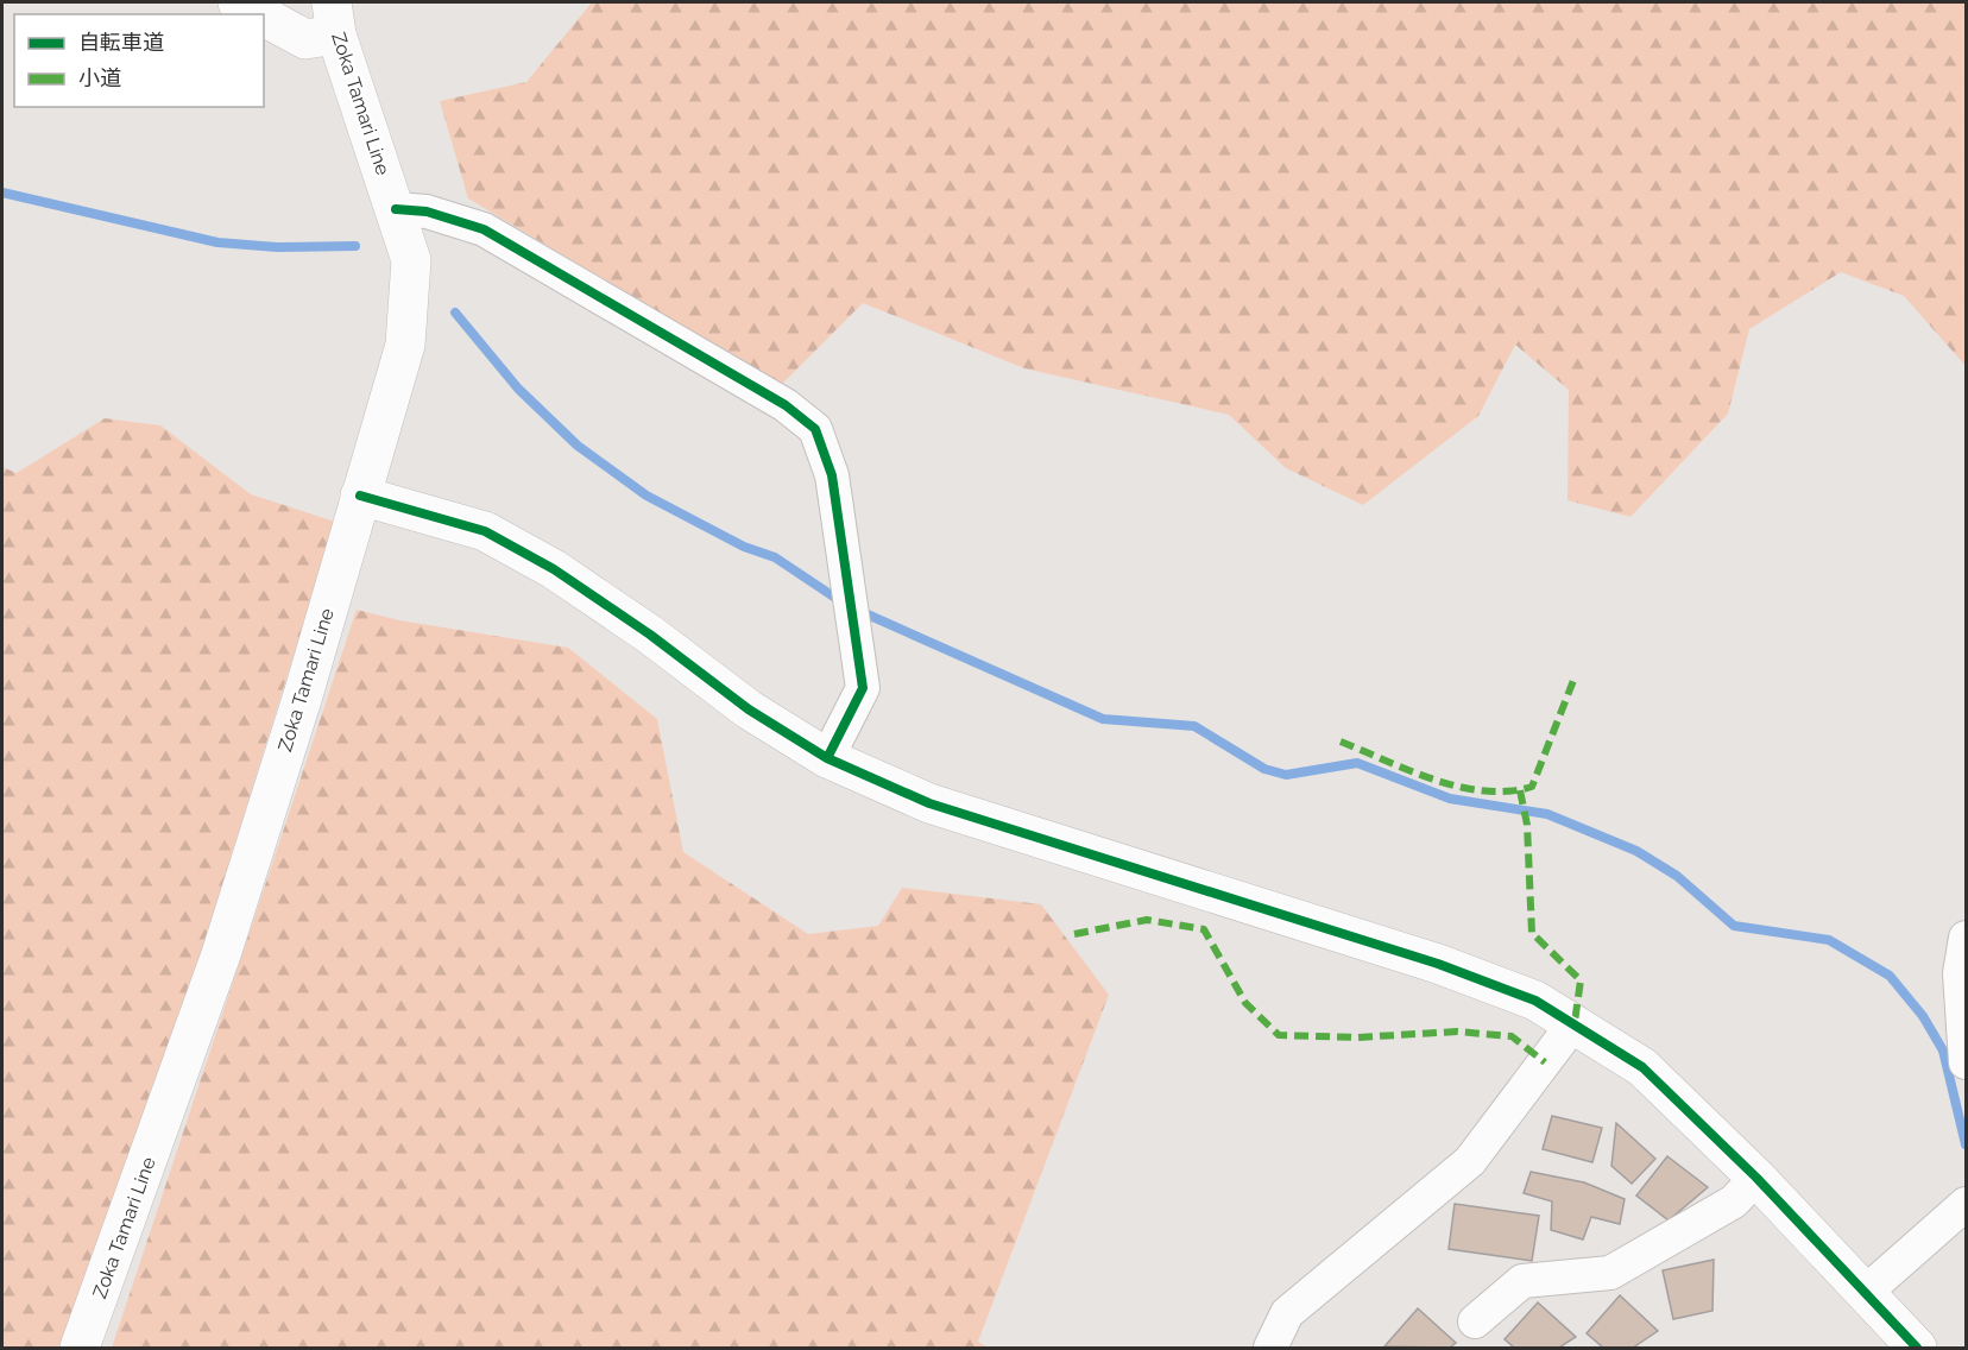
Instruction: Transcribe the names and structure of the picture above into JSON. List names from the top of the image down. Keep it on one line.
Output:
{"streets":{"street":["Zoka Tamari Line"]},"legend":["自転車道","小道"]}
